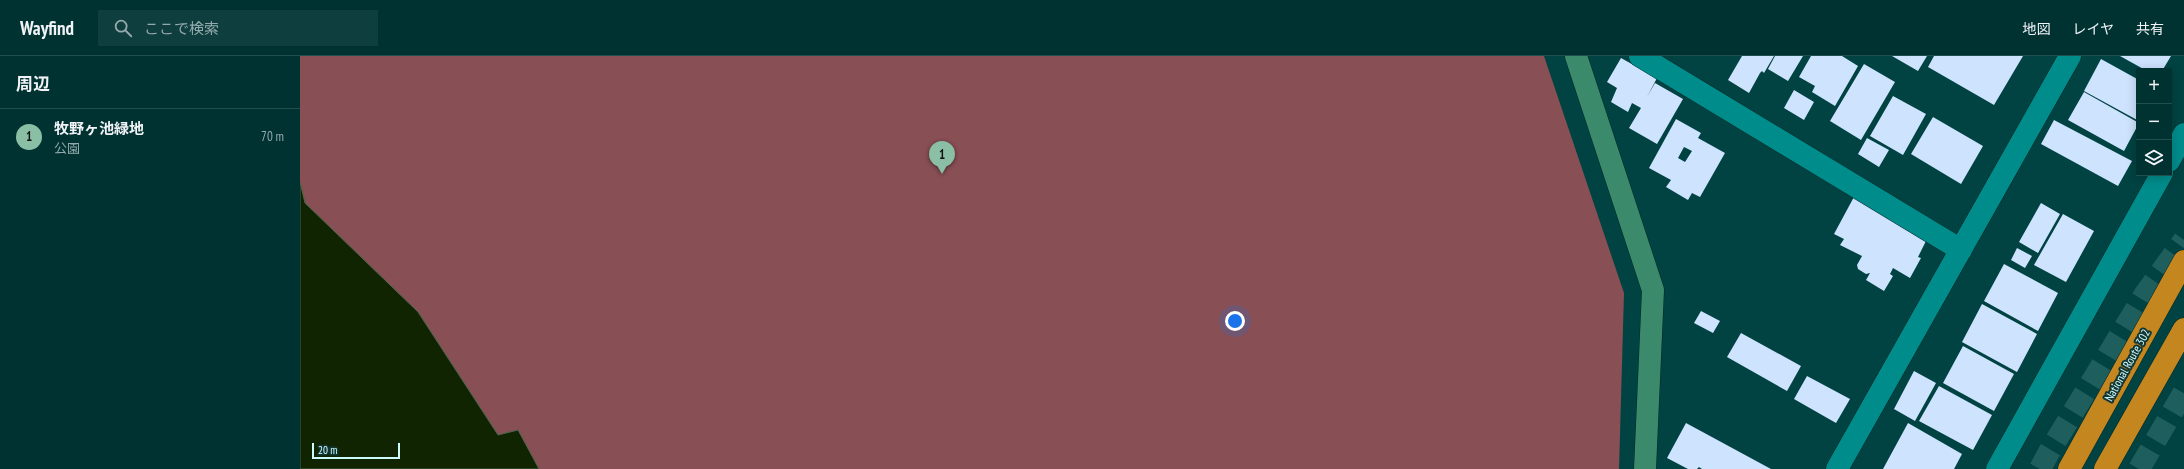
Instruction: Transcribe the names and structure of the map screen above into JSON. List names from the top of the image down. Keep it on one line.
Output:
{"streets":{"highway":["National Route 302"]},"scale_bar":"20 m","page":{"header":"Wayfind","search":"ここで検索","nav":["地図","レイヤ","共有"],"heading":"周辺","map_buttons":["+","−"],"list":[{"mark":"1","name":"牧野ヶ池緑地","note":"公園","value":"70 m"}],"pins":"1","scale":"20 m"}}
